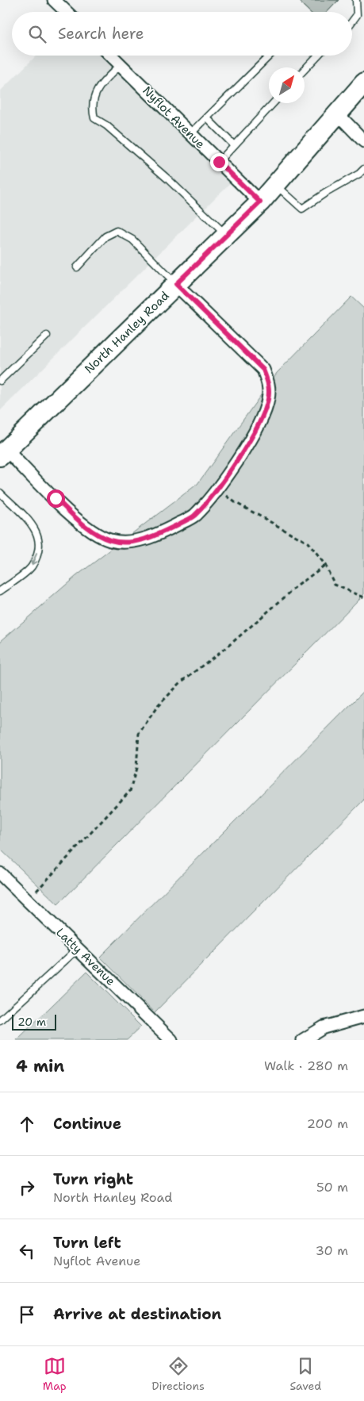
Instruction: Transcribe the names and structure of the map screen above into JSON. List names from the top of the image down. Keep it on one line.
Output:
{"streets":{"main road":["North Hanley Road"],"street":["Nyflot Avenue","Latty Avenue"]},"crossings":[["Nyflot Avenue","North Hanley Road"]],"scale_bar":"20 m","north":"top right","page":{"search":"Search here","scale":"20 m","heading":["4 min","Walk · 280 m"],"list":[["Continue","200 m"],["Turn right","North Hanley Road","50 m"],["Turn left","Nyflot Avenue","30 m"],"Arrive at destination"],"nav":["Map","Directions","Saved"]}}
